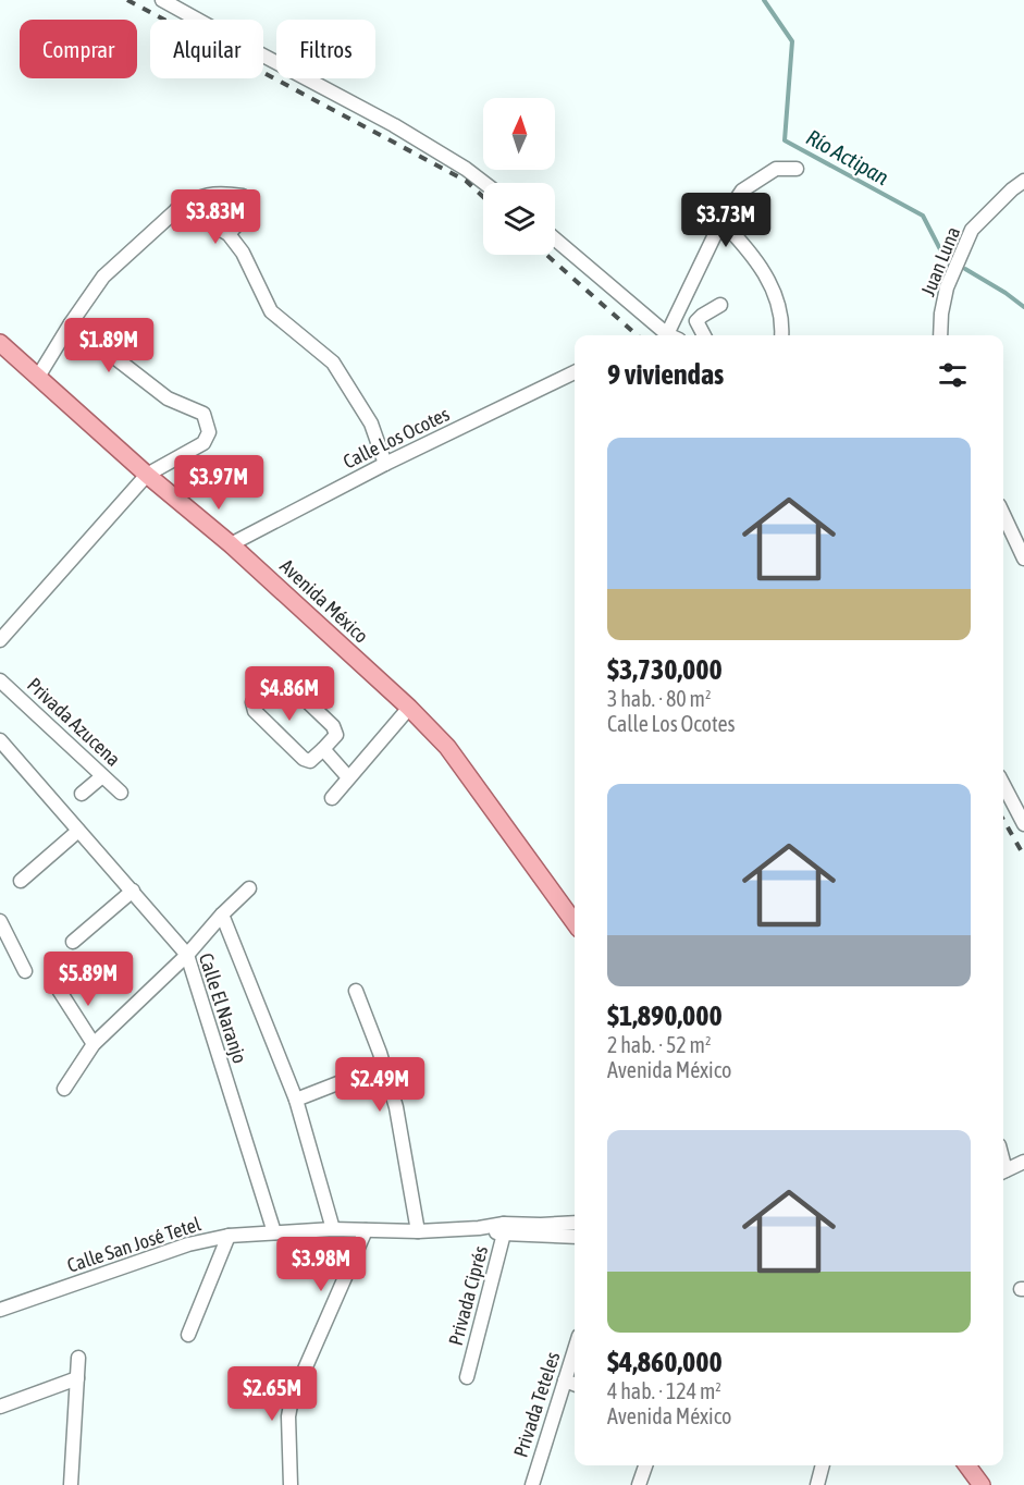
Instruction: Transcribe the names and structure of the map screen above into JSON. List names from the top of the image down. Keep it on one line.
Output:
{"streets":{"main road":["Avenida México"],"street":["Juan Luna","Calle Los Ocotes","Privada Azucena","Calle El Naranjo","Calle San José Tetel","Privada Ciprés","Privada Teteles"]},"crossings":[["Calle Los Ocotes","Avenida México"],["Calle El Naranjo","Calle San José Tetel"],["Calle San José Tetel","Privada Ciprés"]],"water":["Río Actipan"],"north":"top","page":{"chip":["Comprar","Alquilar","Filtros"],"price":["$3.83M","$3.73M","$1.89M","$3.97M","$4.86M","$5.89M","$2.49M","$3.98M","$2.65M"],"heading":"9 viviendas","list":[{"name":"$3,730,000","note":"3 hab. · 80 m² · Calle Los Ocotes"},{"name":"$1,890,000","note":"2 hab. · 52 m² · Avenida México"},{"name":"$4,860,000","note":"4 hab. · 124 m² · Avenida México"}]}}
